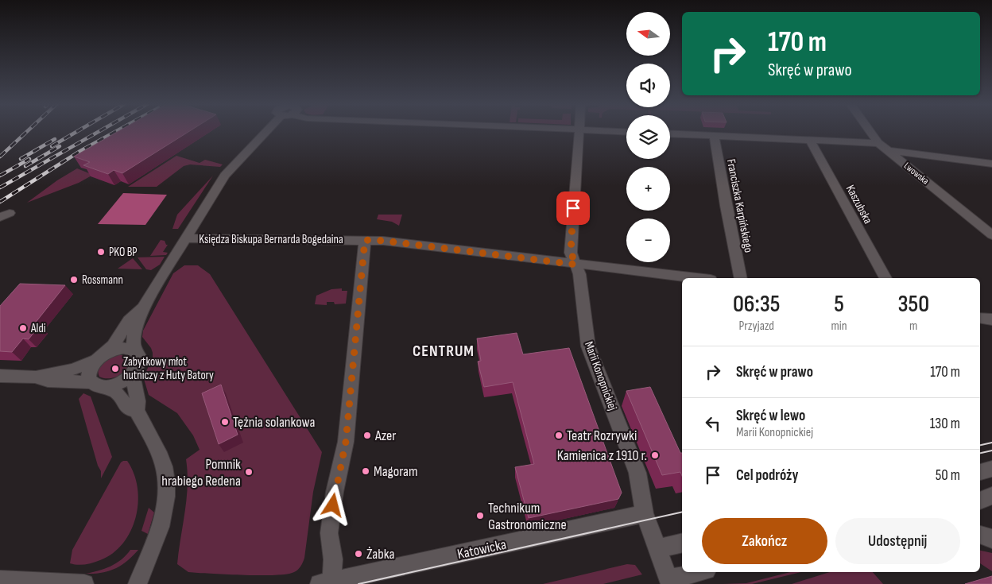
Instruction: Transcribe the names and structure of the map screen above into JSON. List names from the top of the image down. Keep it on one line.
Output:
{"streets":{"street":["Lwowska","Kaszubska","Franciszka Karpińskiego","Księdza Biskupa Bernarda Bogedaina","Marii Konopnickiej","Katowicka"]},"crossings":[["Księdza Biskupa Bernarda Bogedaina","Marii Konopnickiej"],["Marii Konopnickiej","Katowicka"]],"districts":["CENTRUM"],"places":["PKO BP","Rossmann","Aldi","Zabytkowy młot hutniczy z Huty Batory","Tężnia solankowa","Azer","Teatr Rozrywki","Kamienica z 1910 r.","Magoram","Pomnik hrabiego Redena","Technikum Gastronomiczne","Żabka"],"north":"left","page":{"map_buttons":["+","−"],"turn":["170 m","Skręć w prawo"],"eta":["06:35","Przyjazd","5","min","350","m"],"list":[{"name":"Skręć w prawo","value":"170 m"},{"name":"Skręć w lewo","note":"Marii Konopnickiej","value":"130 m"},{"name":"Cel podróży","value":"50 m"}],"buttons":["Zakończ","Udostępnij"]}}
